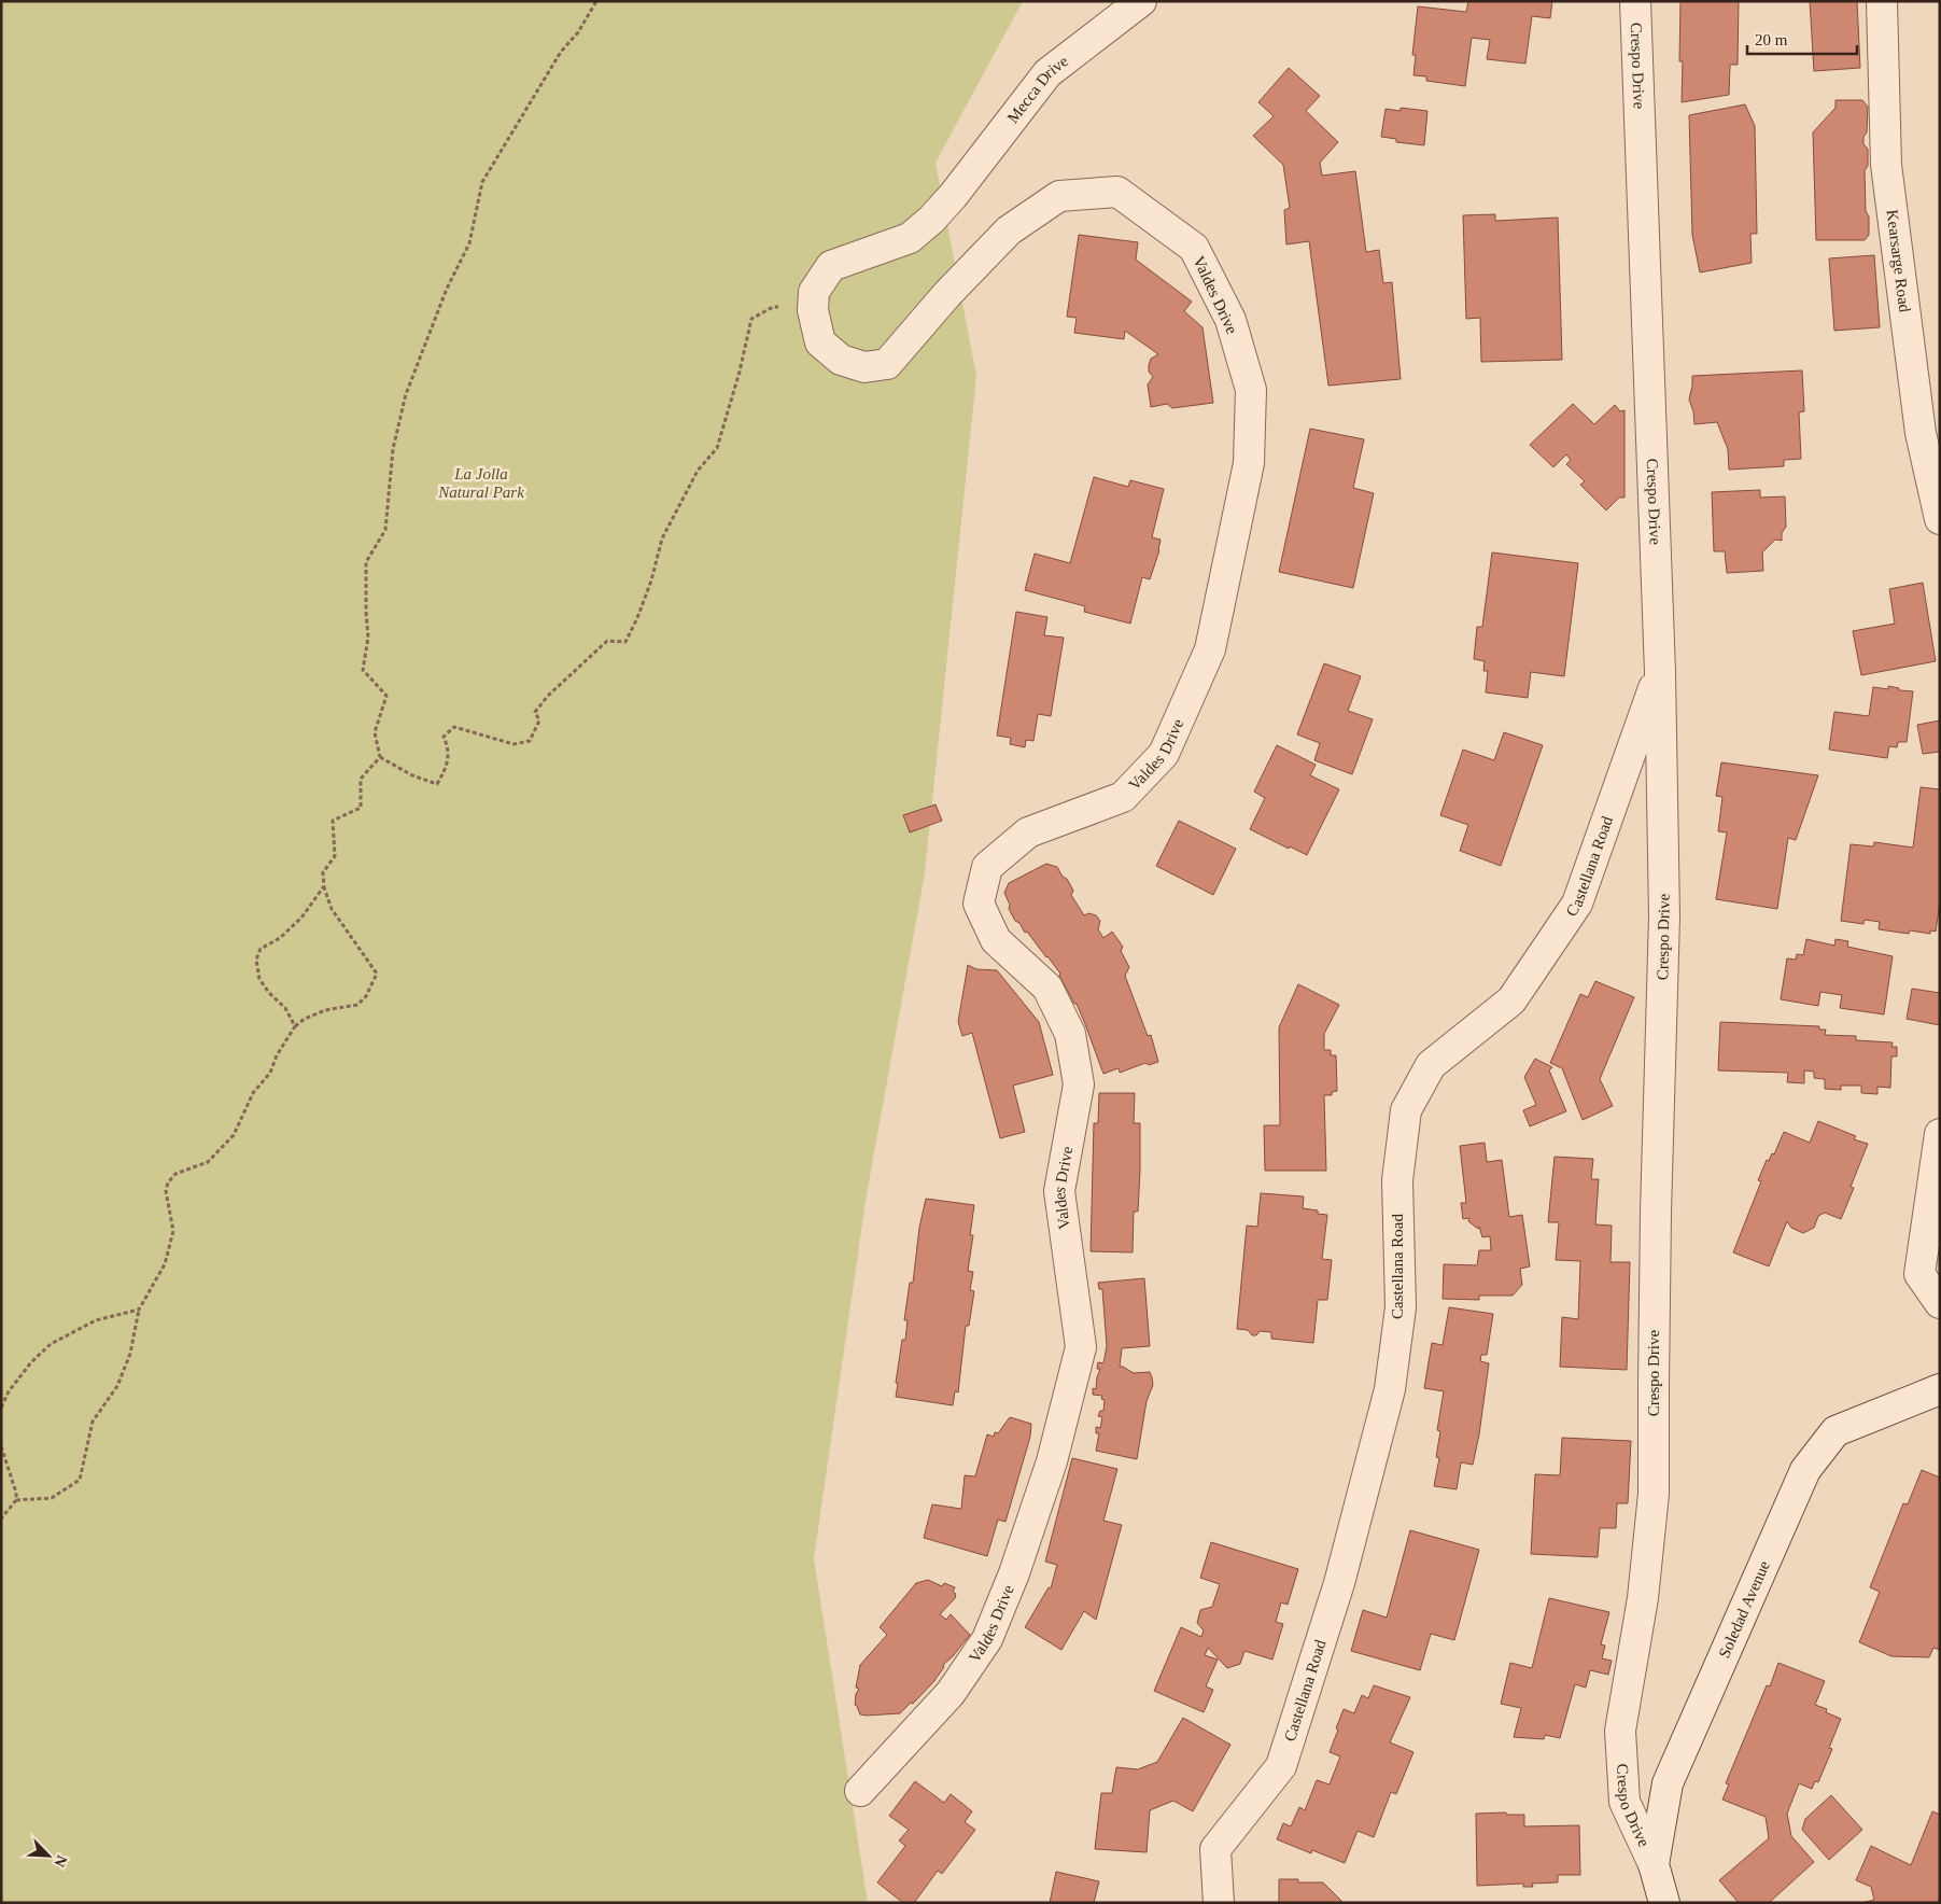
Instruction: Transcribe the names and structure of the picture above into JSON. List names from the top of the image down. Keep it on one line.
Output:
{"streets":{"street":["Crespo Drive","Mecca Drive","Kearsarge Road","Valdes Drive","Castellana Road","Soledad Avenue"]},"crossings":[["Crespo Drive","Castellana Road"],["Crespo Drive","Soledad Avenue"],["Mecca Drive","Valdes Drive"]],"parks":["La Jolla Natural Park"],"scale_bar":"20 m","north":"bottom right"}
